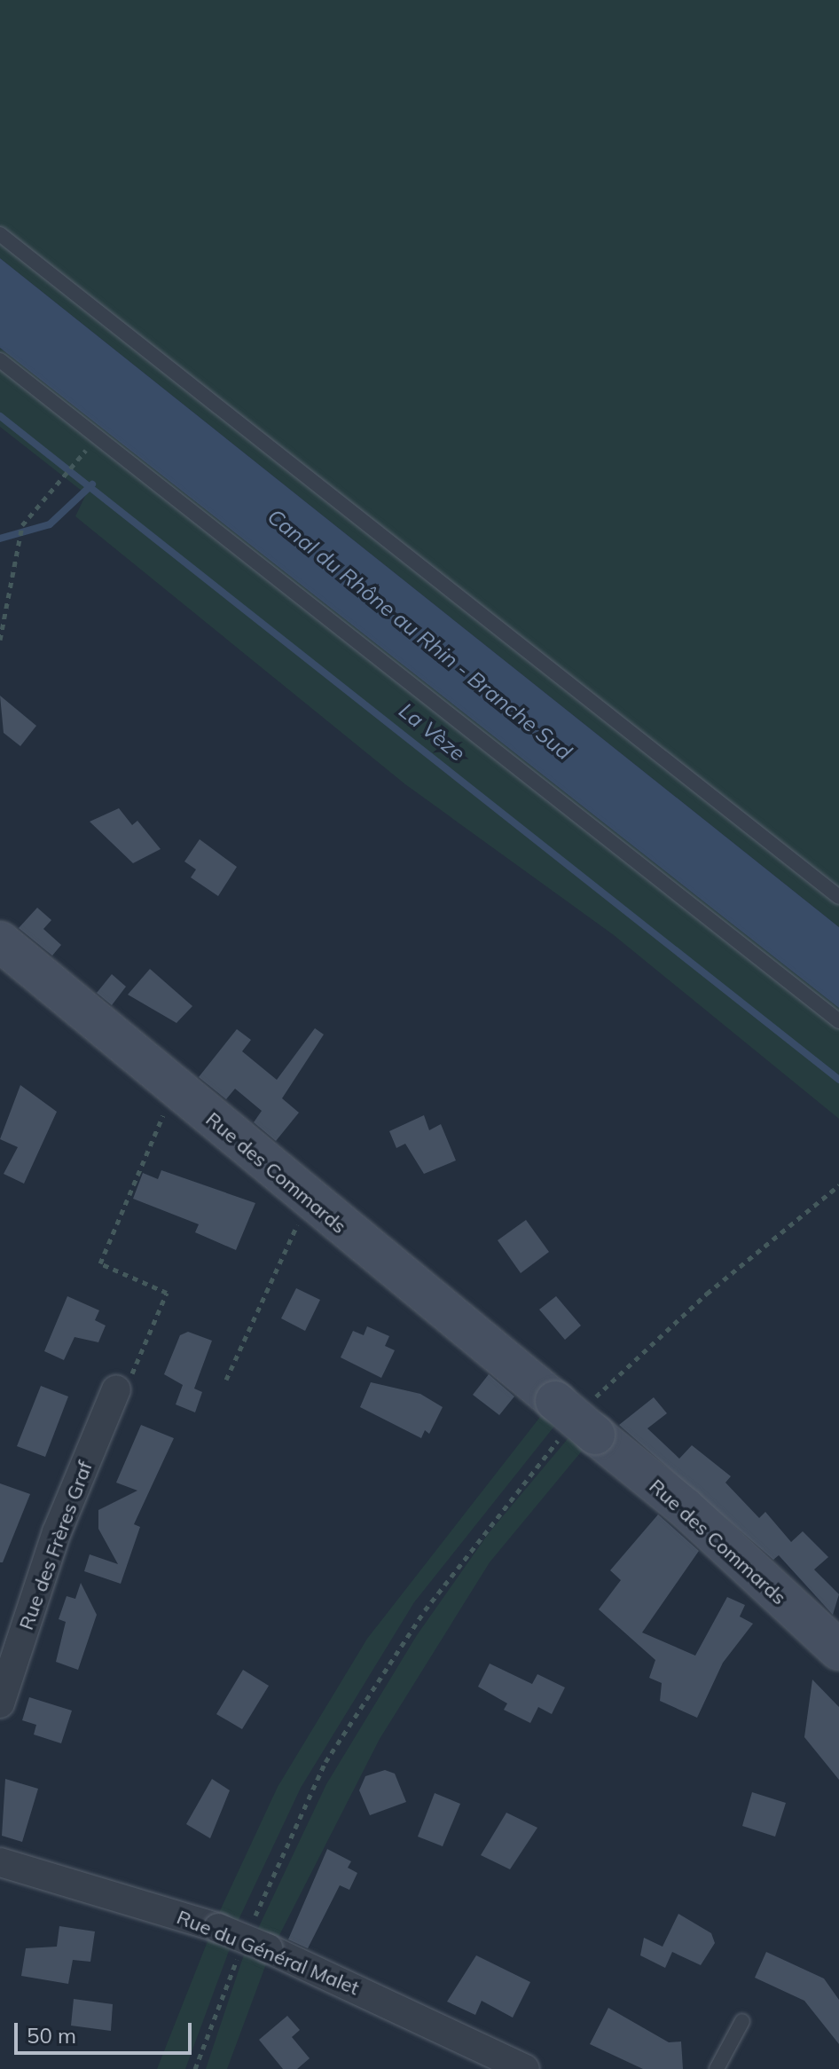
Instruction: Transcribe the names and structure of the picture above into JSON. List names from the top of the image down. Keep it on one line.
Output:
{"streets":{"street":["Rue des Commards","Rue des Frères Graf","Rue du Général Malet"]},"water":["Canal du Rhône au Rhin - Branche Sud","La Vèze"],"scale_bar":"50 m"}
